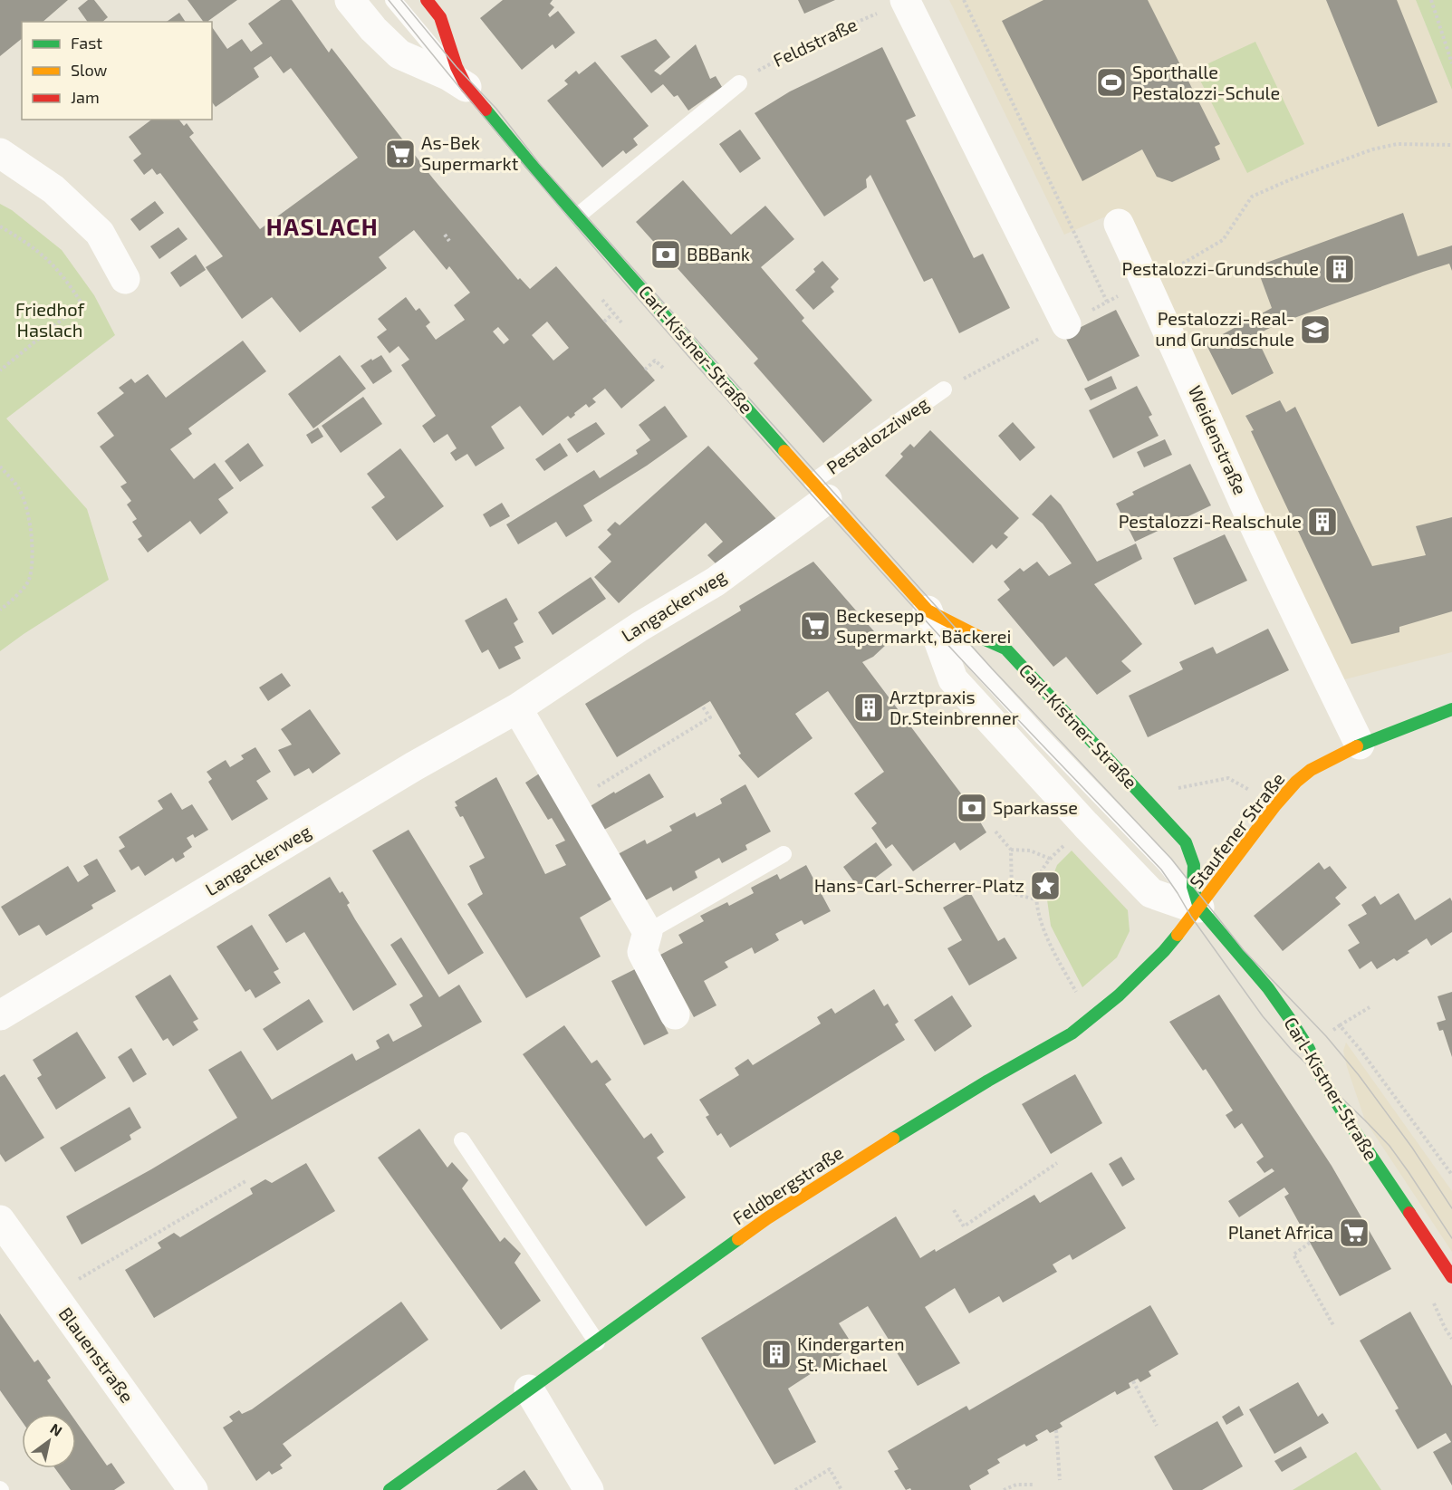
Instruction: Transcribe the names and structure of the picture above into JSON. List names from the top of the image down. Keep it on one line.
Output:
{"streets":{"street":["Carl-Kistner-Straße","Weidenstraße","Langackerweg","Staufener Straße","Feldbergstraße","Blauenstraße"],"lane":["Pestalozziweg"],"path":["Feldstraße"]},"crossings":[["Carl-Kistner-Straße","Pestalozziweg"],["Carl-Kistner-Straße","Langackerweg"],["Carl-Kistner-Straße","Staufener Straße"],["Carl-Kistner-Straße","Feldbergstraße"],["Pestalozziweg","Langackerweg"],["Weidenstraße","Staufener Straße"],["Staufener Straße","Feldbergstraße"]],"districts":["HASLACH"],"parks":["Friedhof Haslach"],"places":{"sports":["Sporthalle Pestalozzi-Schule"],"supermarket":["As-Bek Supermarkt","Beckesepp Supermarkt, Bäckerei","Planet Africa"],"bank":["BBBank","Sparkasse"],"building":["Pestalozzi-Grundschule","Pestalozzi-Realschule","Arztpraxis Dr.Steinbrenner","Kindergarten St. Michael"],"school or university":["Pestalozzi-Real- und Grundschule"],"place":["Hans-Carl-Scherrer-Platz"]},"legend":["Fast","Slow","Jam"],"north":"top right"}
